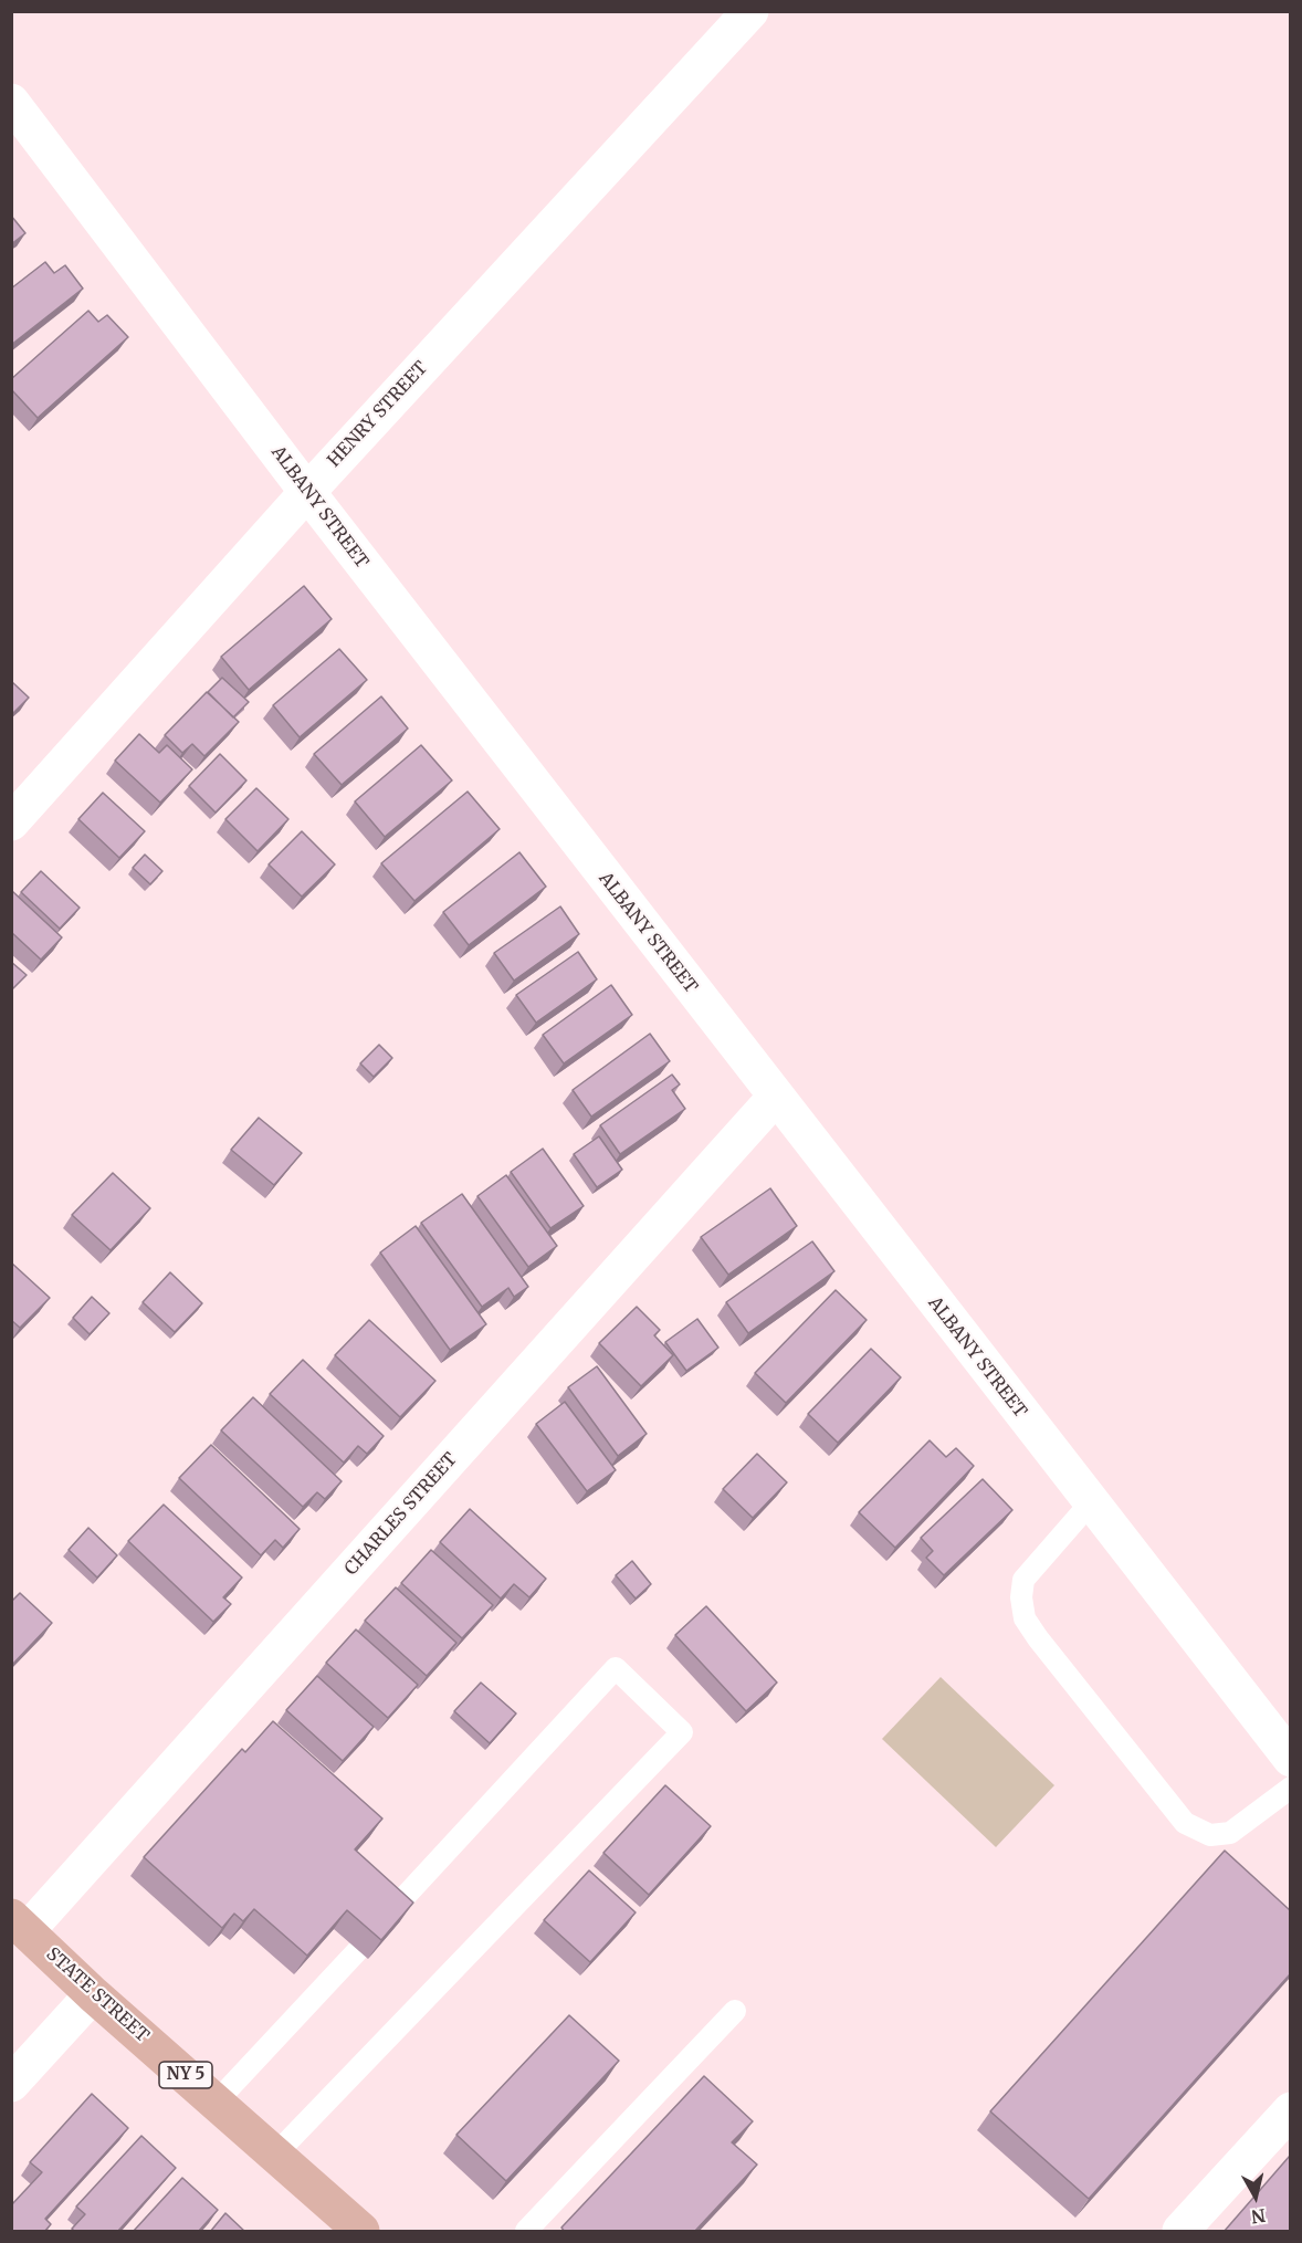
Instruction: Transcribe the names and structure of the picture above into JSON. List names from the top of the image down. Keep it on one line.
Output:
{"streets":{"main road":["STATE STREET","NY 5"],"street":["HENRY STREET","ALBANY STREET","CHARLES STREET"]},"crossings":[["HENRY STREET","ALBANY STREET"],["ALBANY STREET","CHARLES STREET"],["CHARLES STREET","STATE STREET"]],"north":"bottom"}
